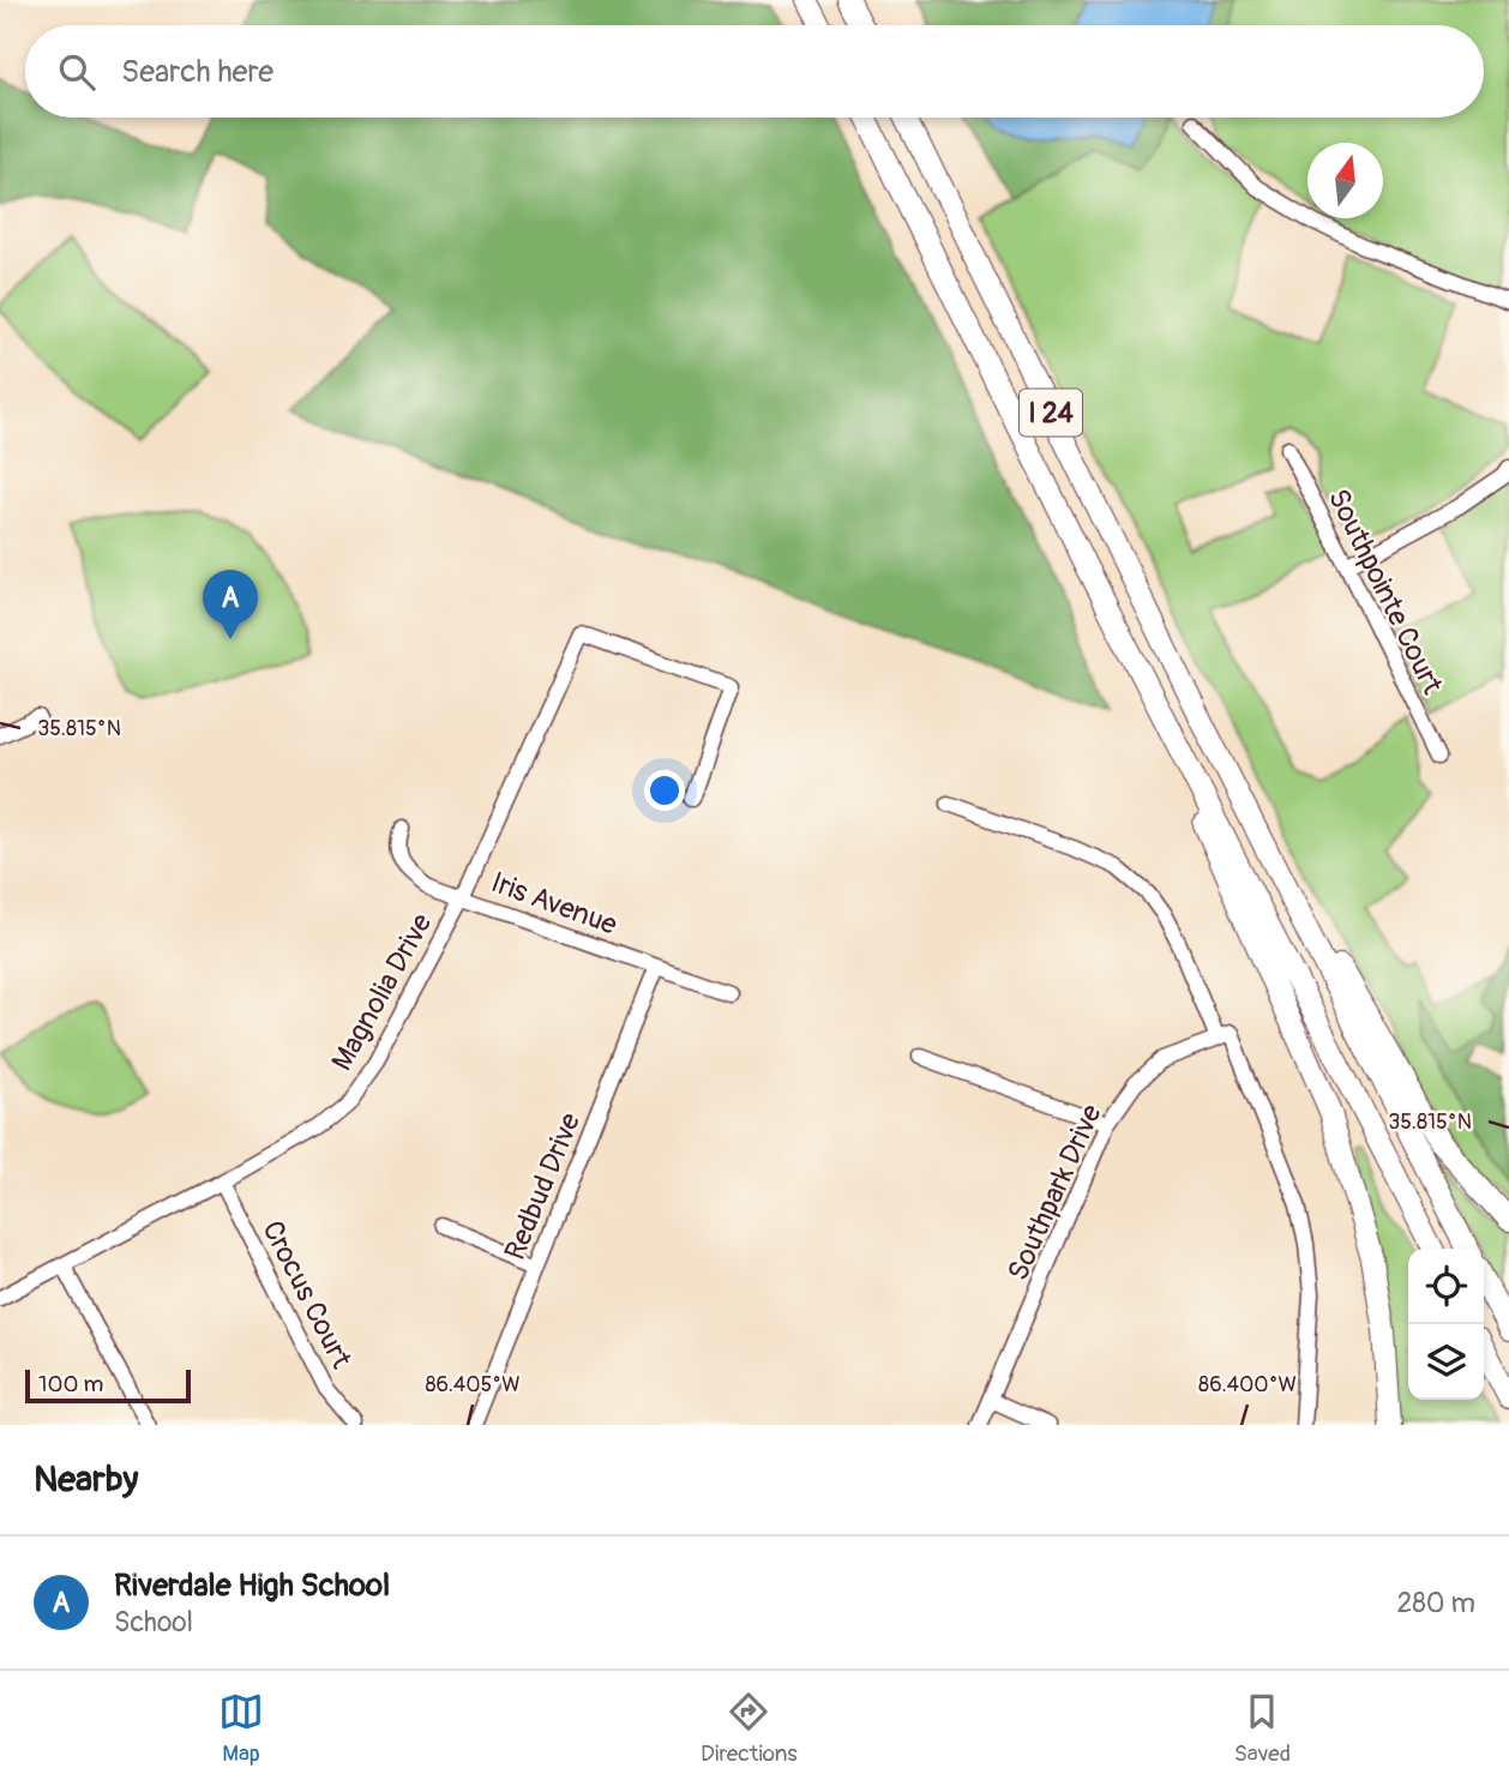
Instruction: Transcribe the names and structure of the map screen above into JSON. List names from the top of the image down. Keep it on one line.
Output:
{"streets":{"highway":["I 24"],"street":["Southpointe Court","Iris Avenue","Magnolia Drive","Redbud Drive","Southpark Drive","Crocus Court"]},"crossings":[["Iris Avenue","Magnolia Drive"],["Iris Avenue","Redbud Drive"],["Magnolia Drive","Crocus Court"]],"scale_bar":"100 m","north":"top","page":{"search":"Search here","pins":"A","scale":"100 m","heading":"Nearby","list":[{"mark":"A","name":"Riverdale High School","note":"School","value":"280 m"}],"nav":["Map","Directions","Saved"]},"coordinates":["35.815°N","86.405°W","86.400°W"]}
